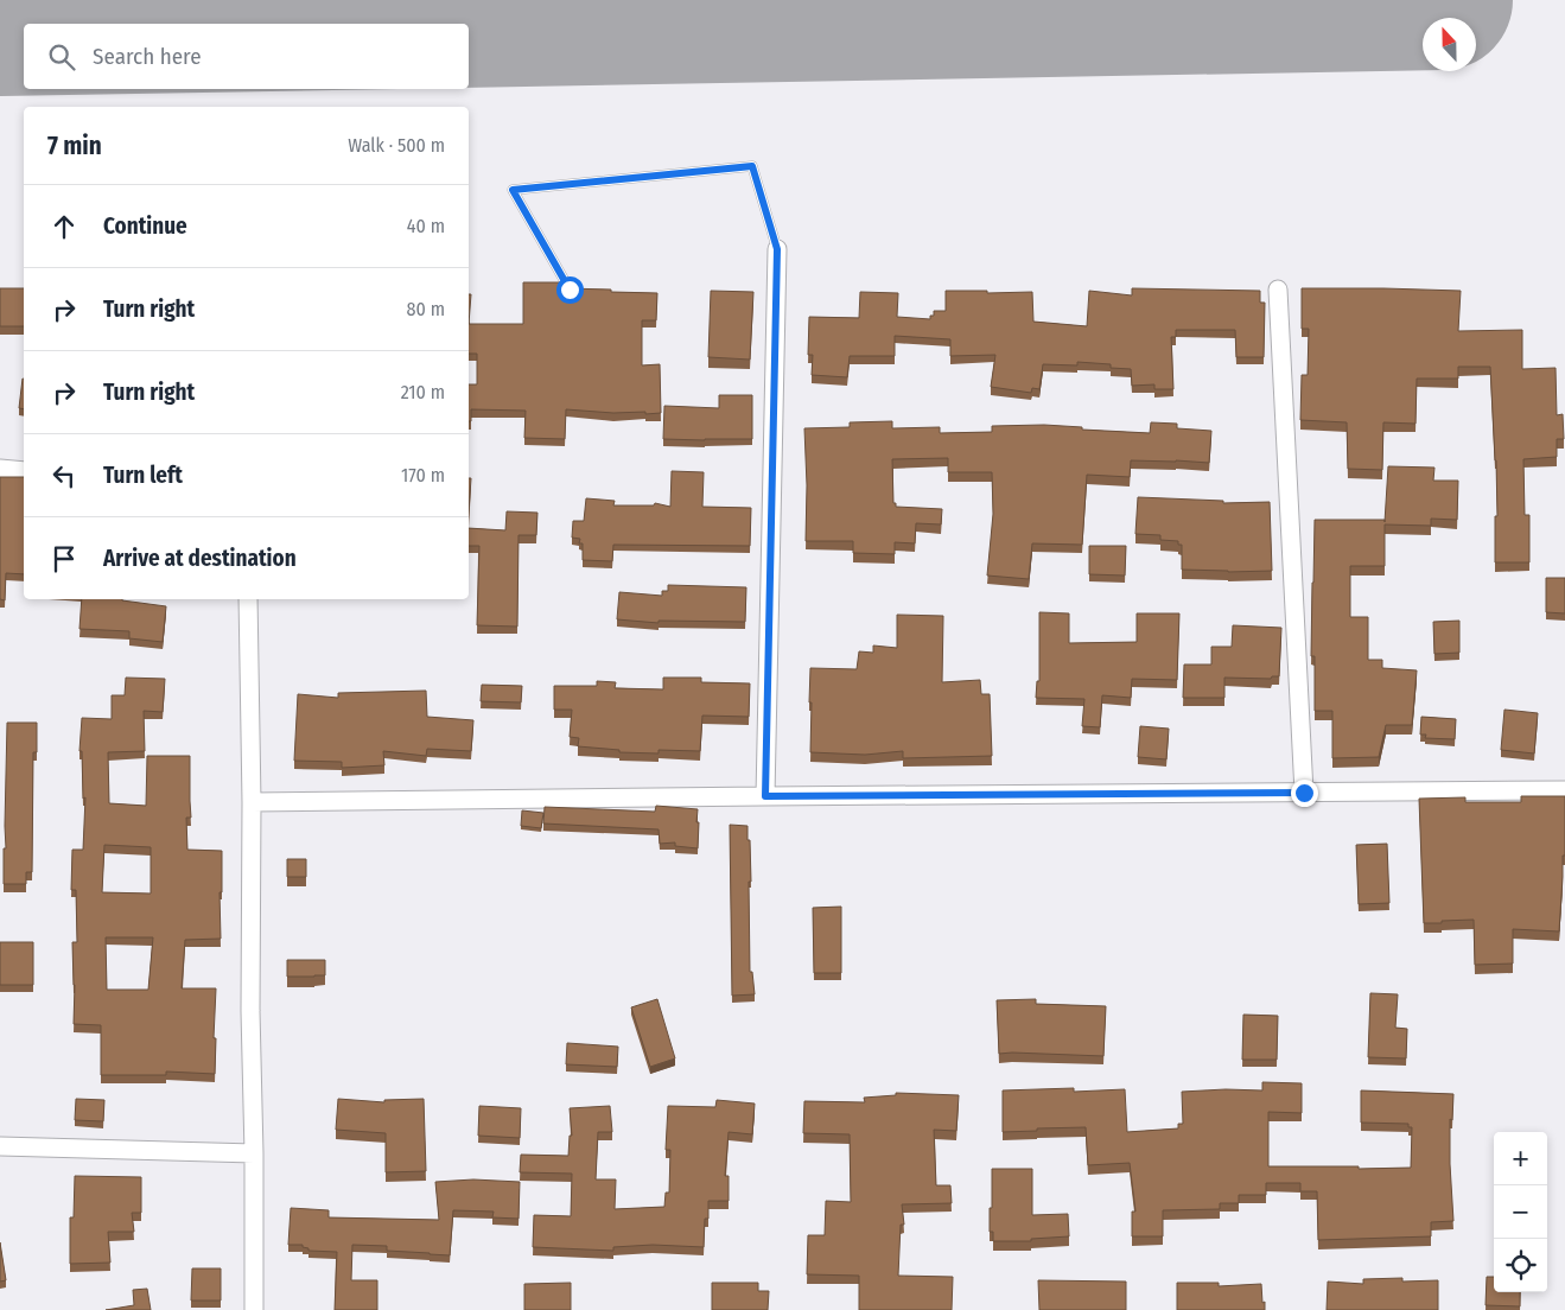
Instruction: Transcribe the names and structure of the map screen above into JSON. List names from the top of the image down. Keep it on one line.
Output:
{"north":"top","page":{"search":"Search here","heading":["7 min","Walk · 500 m"],"list":[["Continue","40 m"],["Turn right","80 m"],["Turn right","210 m"],["Turn left","170 m"],"Arrive at destination"],"map_buttons":["+","−"]}}
